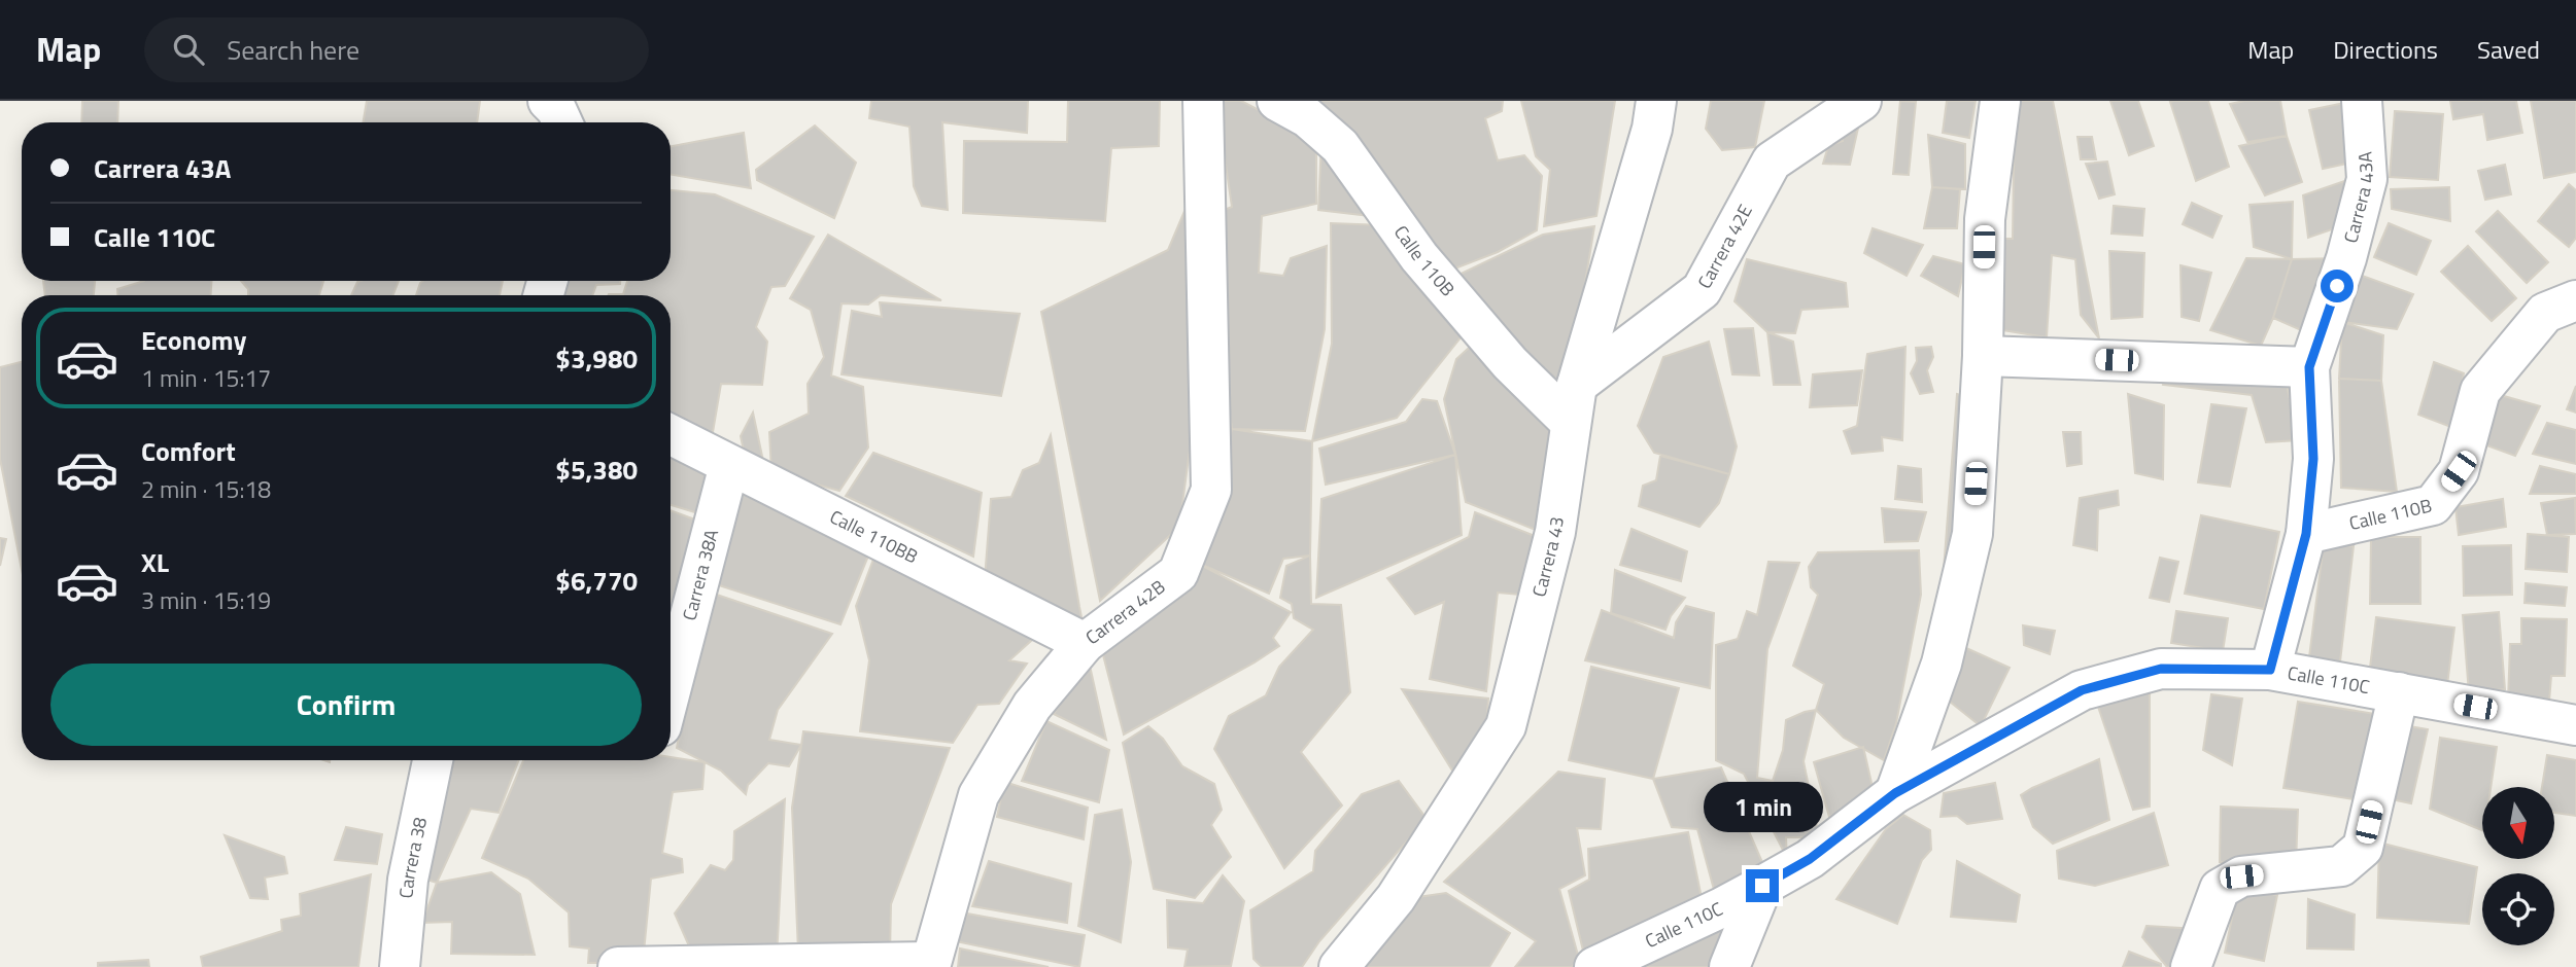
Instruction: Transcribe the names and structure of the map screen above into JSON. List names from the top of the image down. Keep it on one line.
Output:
{"streets":{"street":["Carrera 43A","Carrera 42E","Calle 110B","Calle 110BB","Carrera 43","Carrera 38A","Carrera 42B","Calle 110C","Carrera 38"]},"crossings":[["Carrera 43A","Calle 110B"],["Carrera 43A","Calle 110C"],["Carrera 42E","Carrera 43"],["Calle 110B","Carrera 43"],["Calle 110BB","Carrera 38A"],["Calle 110BB","Carrera 42B"]],"north":"bottom","page":{"header":"Map","search":"Search here","nav":["Map","Directions","Saved"],"banner":["Carrera 43A","Calle 110C"],"list":[{"name":"Economy","note":"1 min · 15:17","value":"$3,980"},{"name":"Comfort","note":"2 min · 15:18","value":"$5,380"},{"name":"XL","note":"3 min · 15:19","value":"$6,770"}],"buttons":"Confirm","bubble":"1 min"}}
